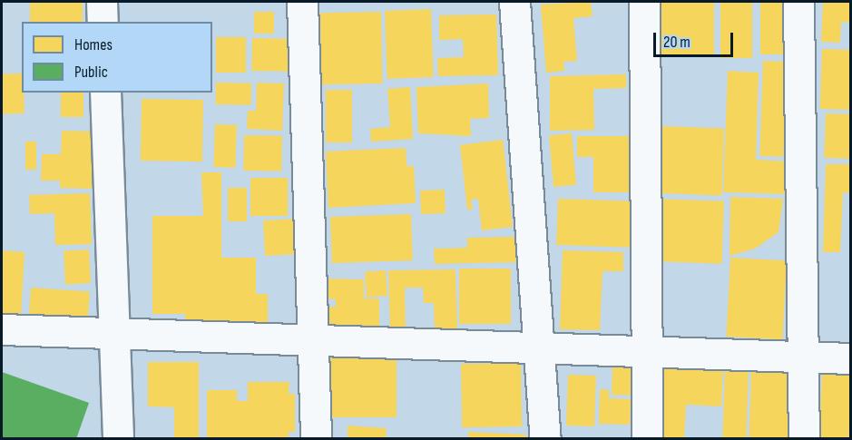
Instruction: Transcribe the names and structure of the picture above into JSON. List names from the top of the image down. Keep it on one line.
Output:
{"legend":["Homes","Public"],"scale_bar":"20 m"}
